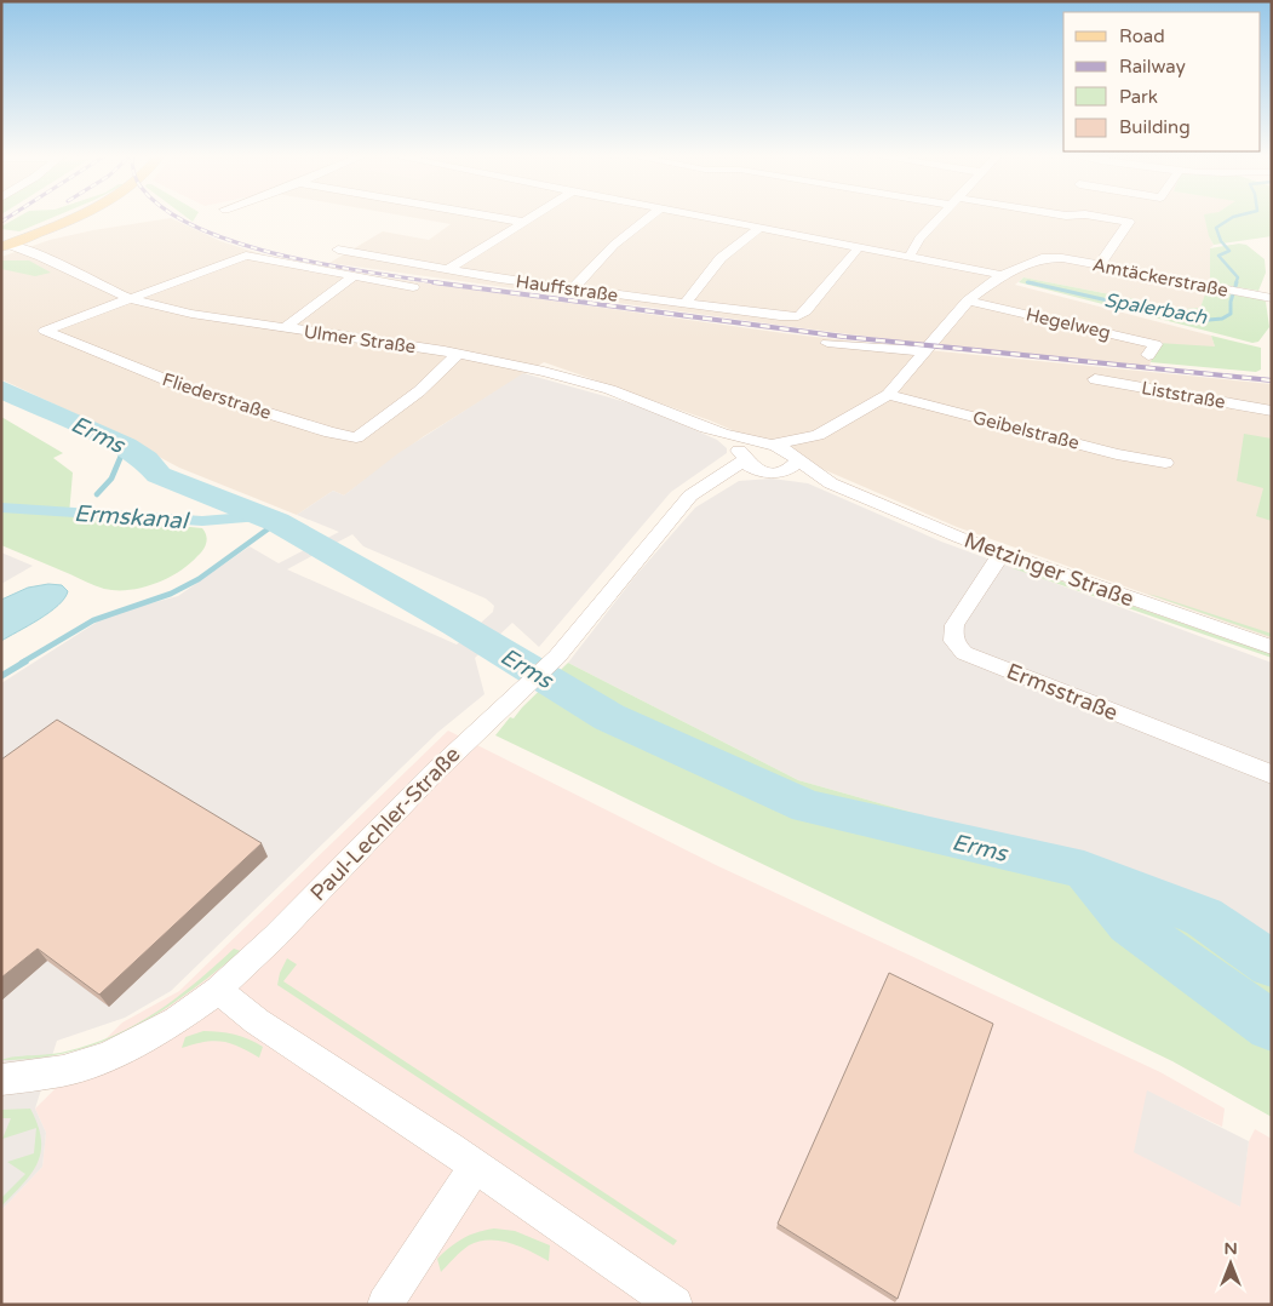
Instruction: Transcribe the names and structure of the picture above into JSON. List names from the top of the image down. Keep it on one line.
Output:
{"streets":{"street":["Amtäckerstraße","Hauffstraße","Hegelweg","Ulmer Straße","Liststraße","Fliederstraße","Geibelstraße","Metzinger Straße","Ermsstraße","Paul-Lechler-Straße"]},"crossings":[["Amtäckerstraße","Hegelweg"],["Amtäckerstraße","Geibelstraße"],["Ulmer Straße","Fliederstraße"],["Ulmer Straße","Metzinger Straße"],["Ulmer Straße","Paul-Lechler-Straße"],["Metzinger Straße","Ermsstraße"],["Metzinger Straße","Paul-Lechler-Straße"]],"water":["Spalerbach","Erms","Ermskanal"],"legend":["Road","Railway","Park","Building"],"north":"top"}
